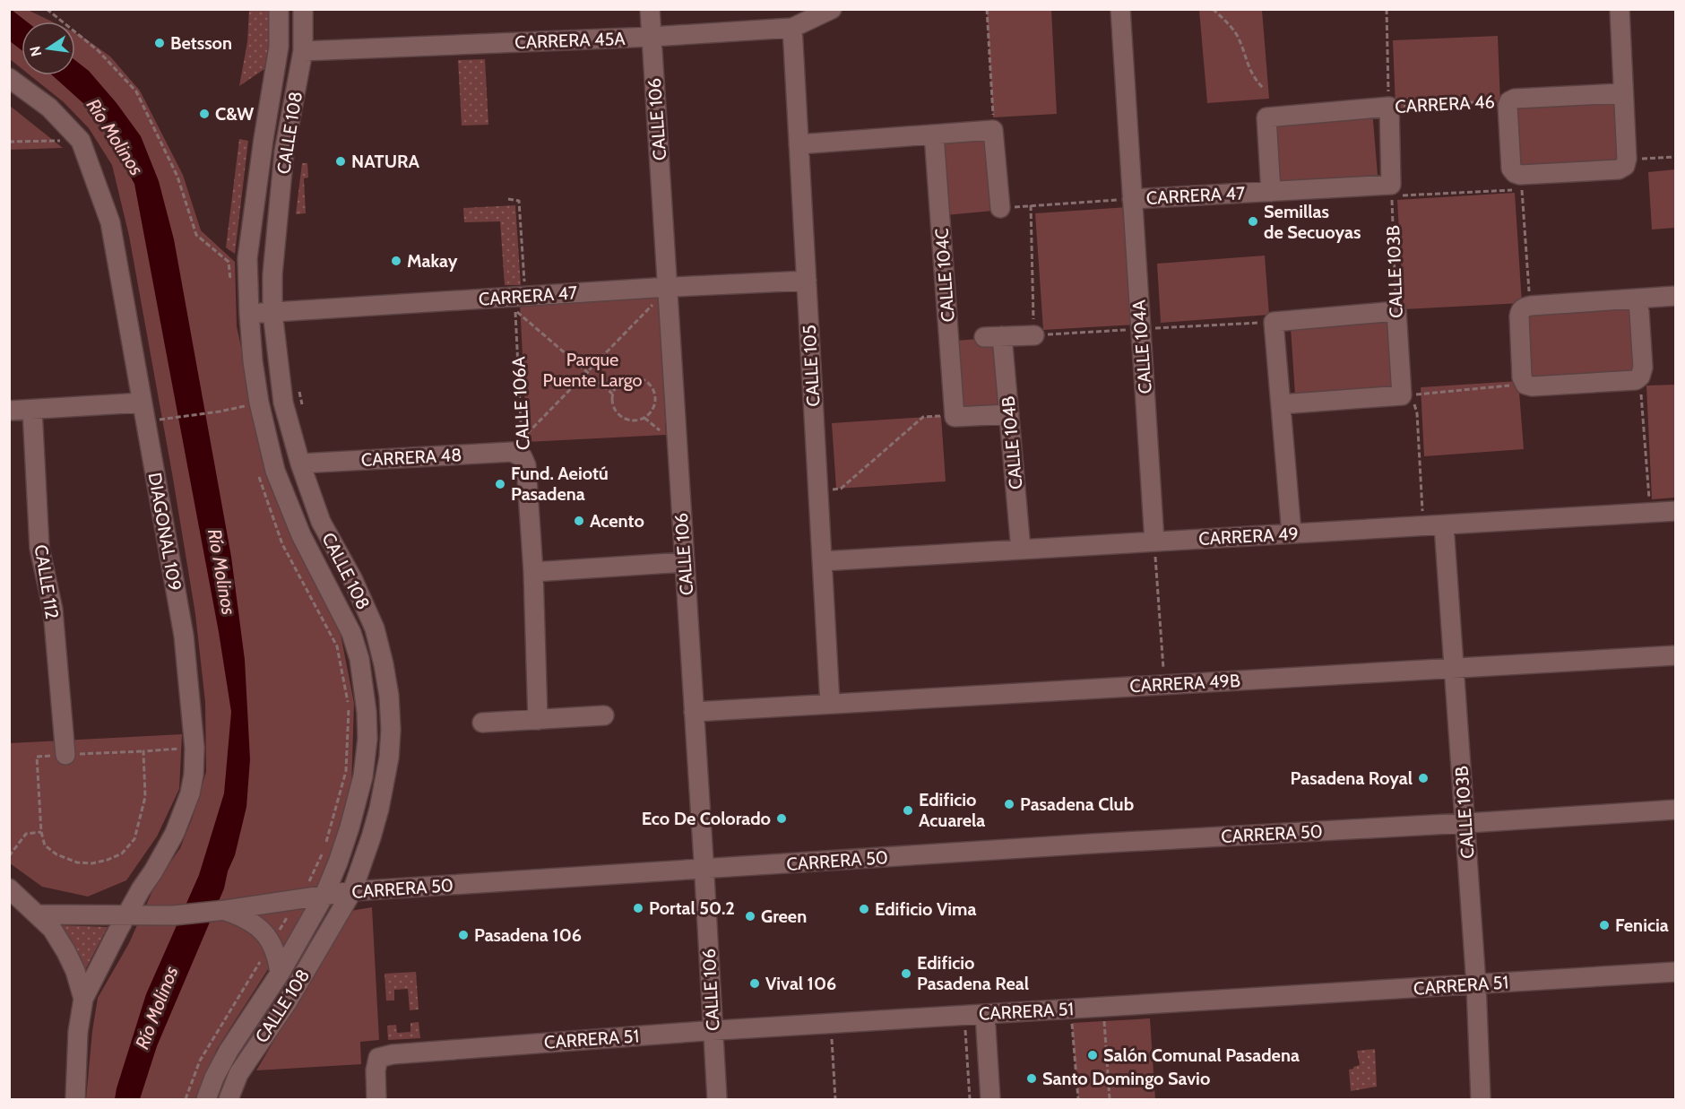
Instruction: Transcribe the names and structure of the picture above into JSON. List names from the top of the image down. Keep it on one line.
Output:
{"streets":{"street":["CARRERA 45A","CARRERA 46","CALLE 106","CALLE 108","CARRERA 47","CALLE 103B","CALLE 104C","CALLE 104A","CALLE 105","CALLE 106A","CALLE 104B","CARRERA 48","DIAGONAL 109","CARRERA 49","CALLE 112","CARRERA 49B","CARRERA 50","CARRERA 51"]},"crossings":[["CARRERA 45A","CALLE 106"],["CARRERA 45A","CALLE 108"],["CARRERA 45A","CALLE 105"],["CARRERA 46","CARRERA 47"],["CALLE 106","CARRERA 47"],["CALLE 106","CARRERA 49B"],["CALLE 106","CARRERA 50"],["CALLE 106","CARRERA 51"],["CALLE 108","CARRERA 47"],["CALLE 108","CARRERA 48"],["CALLE 108","CARRERA 50"],["CARRERA 47","CALLE 103B"],["CARRERA 47","CALLE 104A"],["CARRERA 47","CALLE 105"],["CARRERA 47","CALLE 106A"],["CALLE 103B","CARRERA 49"],["CALLE 103B","CARRERA 49B"],["CALLE 103B","CARRERA 50"],["CALLE 103B","CARRERA 51"],["CALLE 104C","CALLE 104B"],["CALLE 104A","CARRERA 49"],["CALLE 105","CARRERA 49"],["CALLE 105","CARRERA 49B"],["CALLE 106A","CARRERA 48"],["CALLE 104B","CARRERA 49"],["DIAGONAL 109","CARRERA 50"]],"water":["Río Molinos"],"parks":["Parque Puente Largo"],"places":["Betsson","C&W","NATURA","Semillas de Secuoyas","Makay","Fund. Aeiotú Pasadena","Acento","Pasadena Royal","Pasadena Club","Edificio Acuarela","Eco De Colorado","Portal 50.2","Edificio Vima","Green","Fenicia","Pasadena 106","Edificio Pasadena Real","Vival 106","Salón Comunal Pasadena","Santo Domingo Savio"],"north":"left"}
